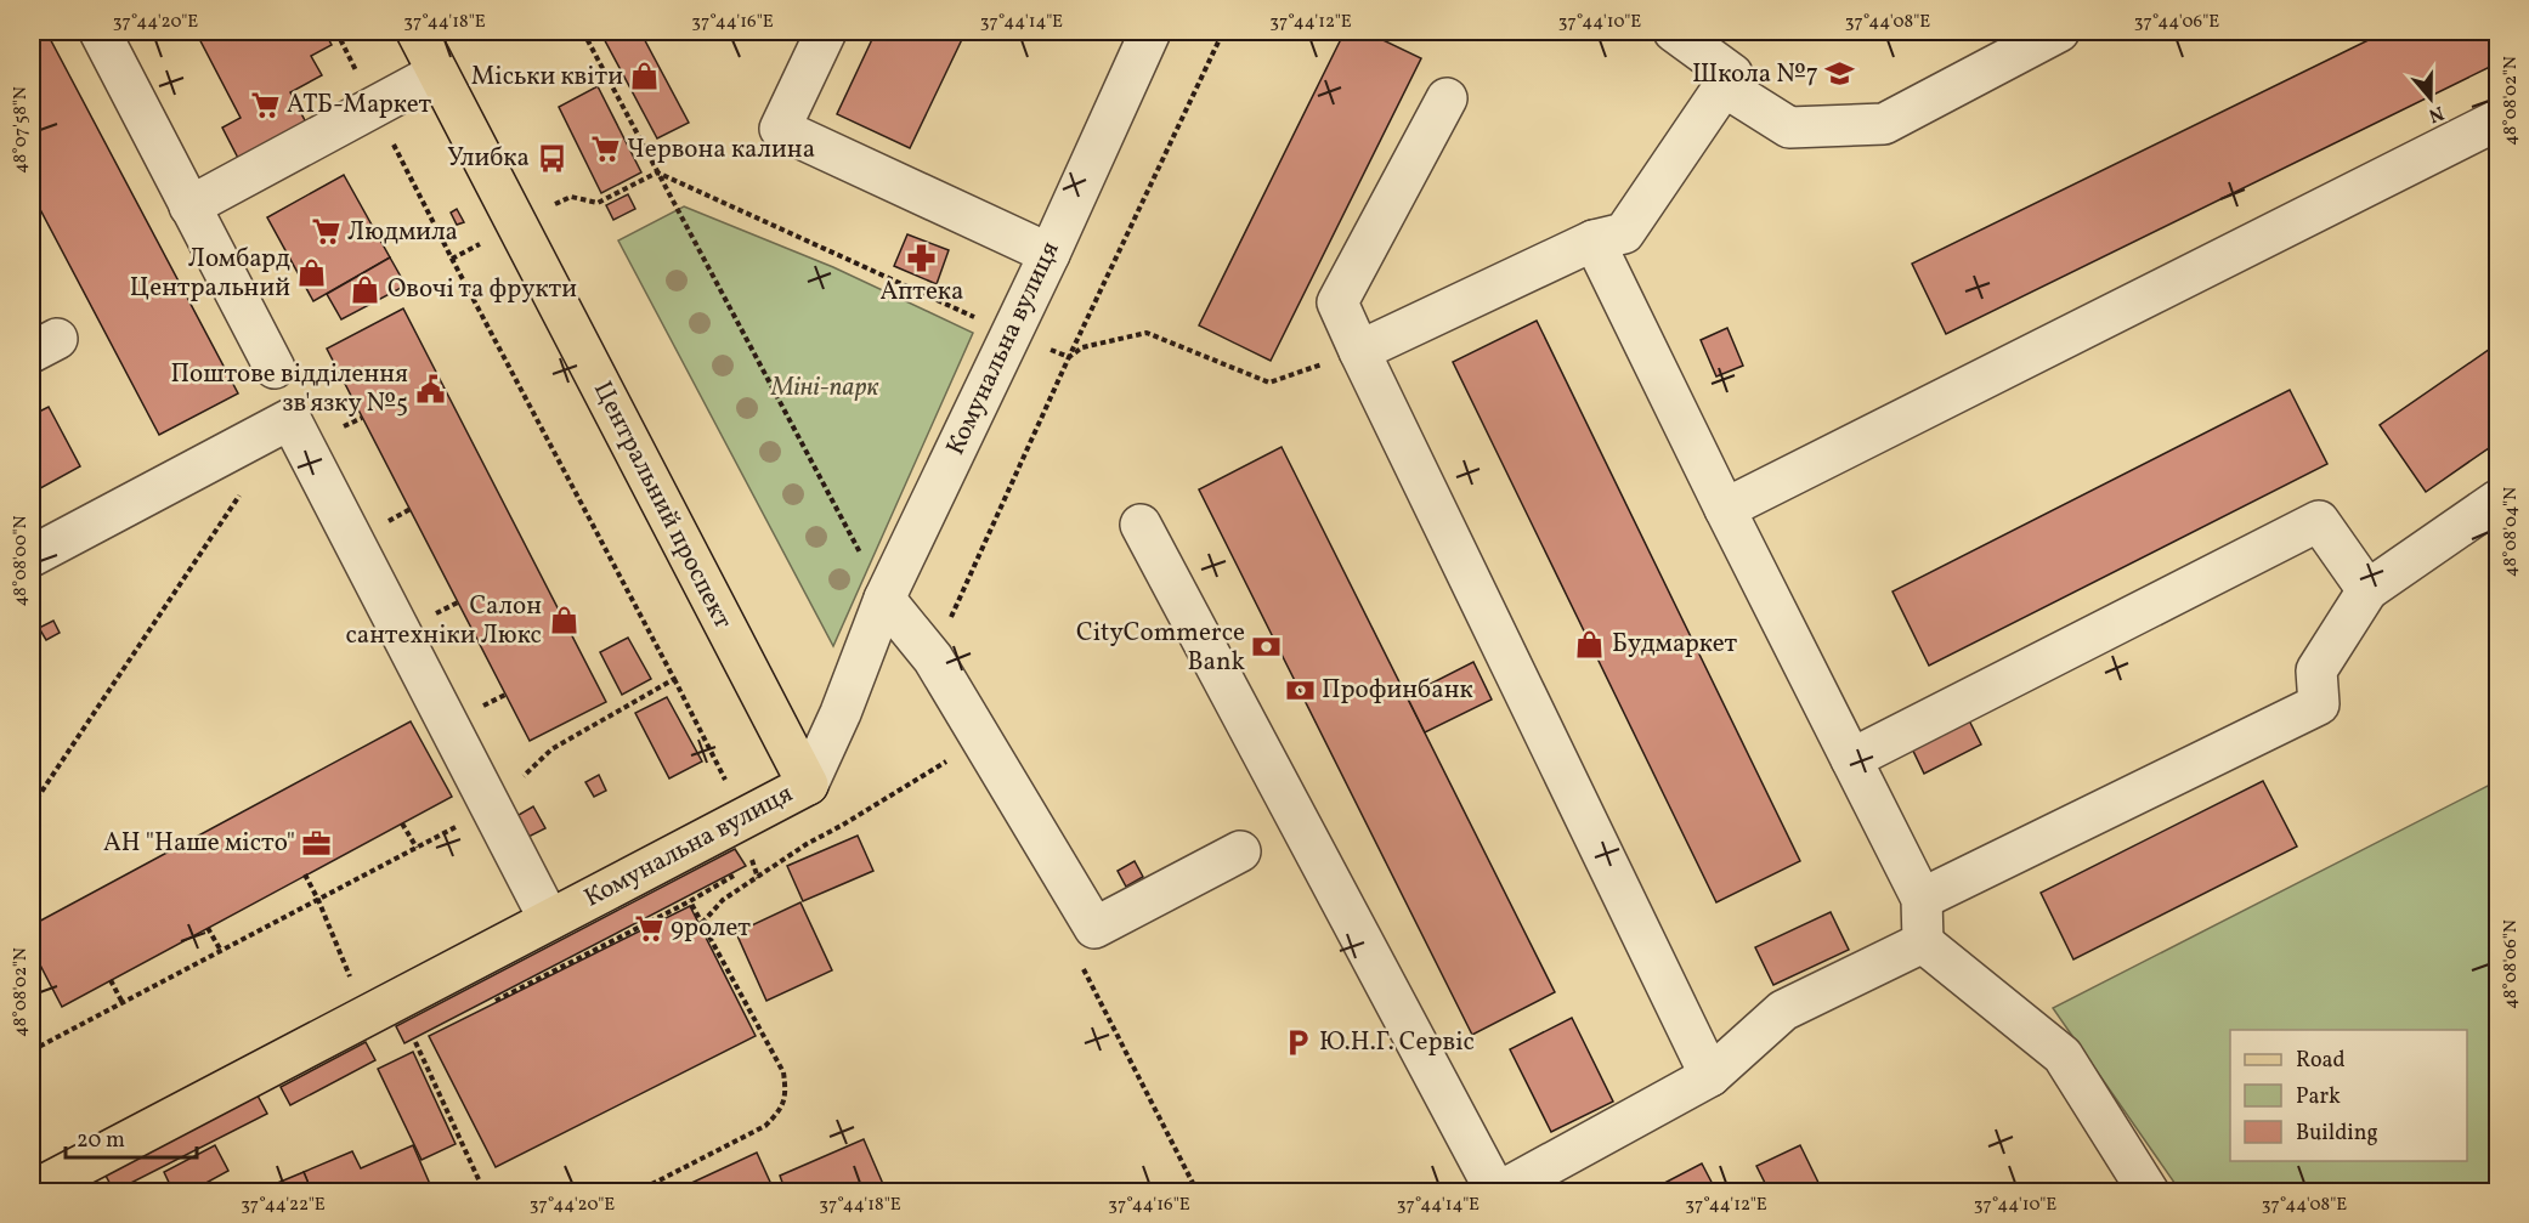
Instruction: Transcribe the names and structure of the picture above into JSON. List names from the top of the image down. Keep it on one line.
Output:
{"streets":{"main road":["Комунальна вулиця","Центральний проспект"]},"crossings":[["Комунальна вулиця","Центральний проспект"]],"parks":["Міні-парк"],"places":{"school or university":["Школа №7"],"shop":["Міськи квіти","Ломбард Центральний","Овочі та фрукти","Салон сантехніки Люкс","Будмаркет"],"supermarket":["АТБ-Маркет","Червона калина","Людмила","9ролет"],"bus stop":["Улибка"],"pharmacy":["Аптека"],"public building":["Поштове відділення зв'язку №5"],"bank":["CityCommerce Bank","Профинбанк"],"office":["АН \"Наше місто\""],"parking":["Ю.Н.Г. Сервіс"]},"legend":["Road","Park","Building"],"scale_bar":"20 m","north":"bottom","coordinates":["37°44'20\"E","37°44'18\"E","37°44'16\"E","37°44'14\"E","37°44'12\"E","37°44'10\"E","37°44'08\"E","37°44'06\"E","48°08'02\"N","48°07'58\"N","48°08'04\"N","48°08'00\"N","48°08'06\"N","37°44'22\"E"]}
